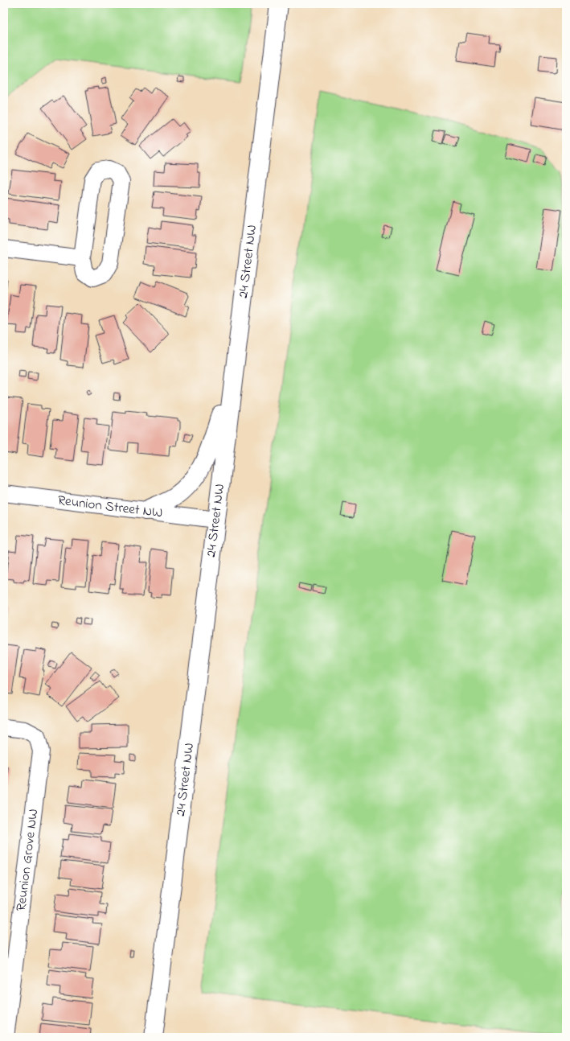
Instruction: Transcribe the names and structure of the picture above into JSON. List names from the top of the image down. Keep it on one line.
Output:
{"streets":{"street":["24 Street NW","Reunion Street NW","Reunion Grove NW"]},"crossings":[["24 Street NW","Reunion Street NW"]]}
